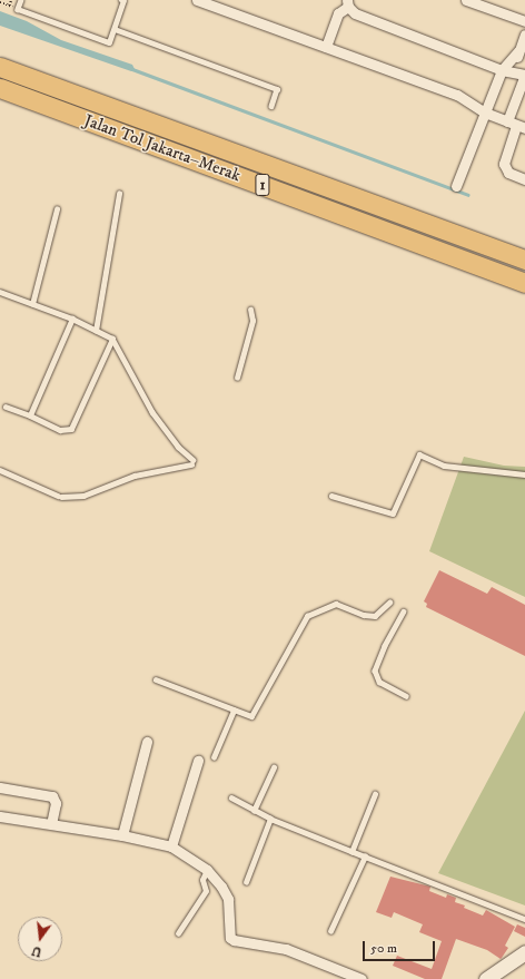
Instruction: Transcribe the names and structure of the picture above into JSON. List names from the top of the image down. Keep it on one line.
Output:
{"streets":{"highway":["Jalan Tol Jakarta–Merak","1"]},"scale_bar":"50 m","north":"bottom"}
